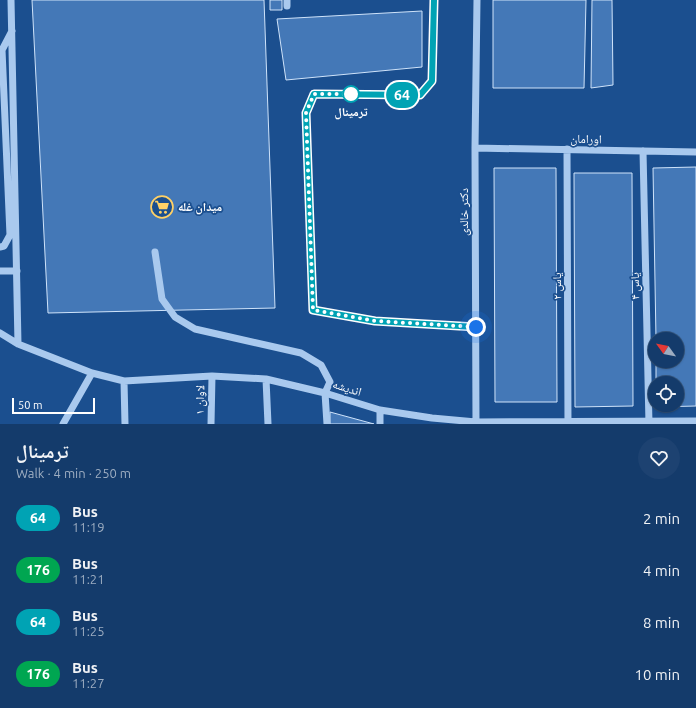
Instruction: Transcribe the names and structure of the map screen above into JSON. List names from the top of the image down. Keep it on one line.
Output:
{"streets":{"street":["اورامان","دکتر خالدی","یاس ۲","یاس ۴","اندیشه","لاوان ۱"]},"crossings":[["اورامان","دکتر خالدی"],["اورامان","یاس ۲"],["اورامان","یاس ۴"],["دکتر خالدی","اندیشه"],["یاس ۲","اندیشه"],["یاس ۴","اندیشه"],["اندیشه","لاوان ۱"]],"places":{"other":["ترمینال"],"supermarket":["میدان غله"]},"lines":["bus line 64"],"scale_bar":"50 m","north":"top left","page":{"on_map":"64","scale":"50 m","heading":["ترمینال","Walk · 4 min · 250 m"],"list":[{"mark":"64","name":"Bus","note":"11:19","value":"2 min"},{"mark":"176","name":"Bus","note":"11:21","value":"4 min"},{"mark":"64","name":"Bus","note":"11:25","value":"8 min"},{"mark":"176","name":"Bus","note":"11:27","value":"10 min"}]}}
